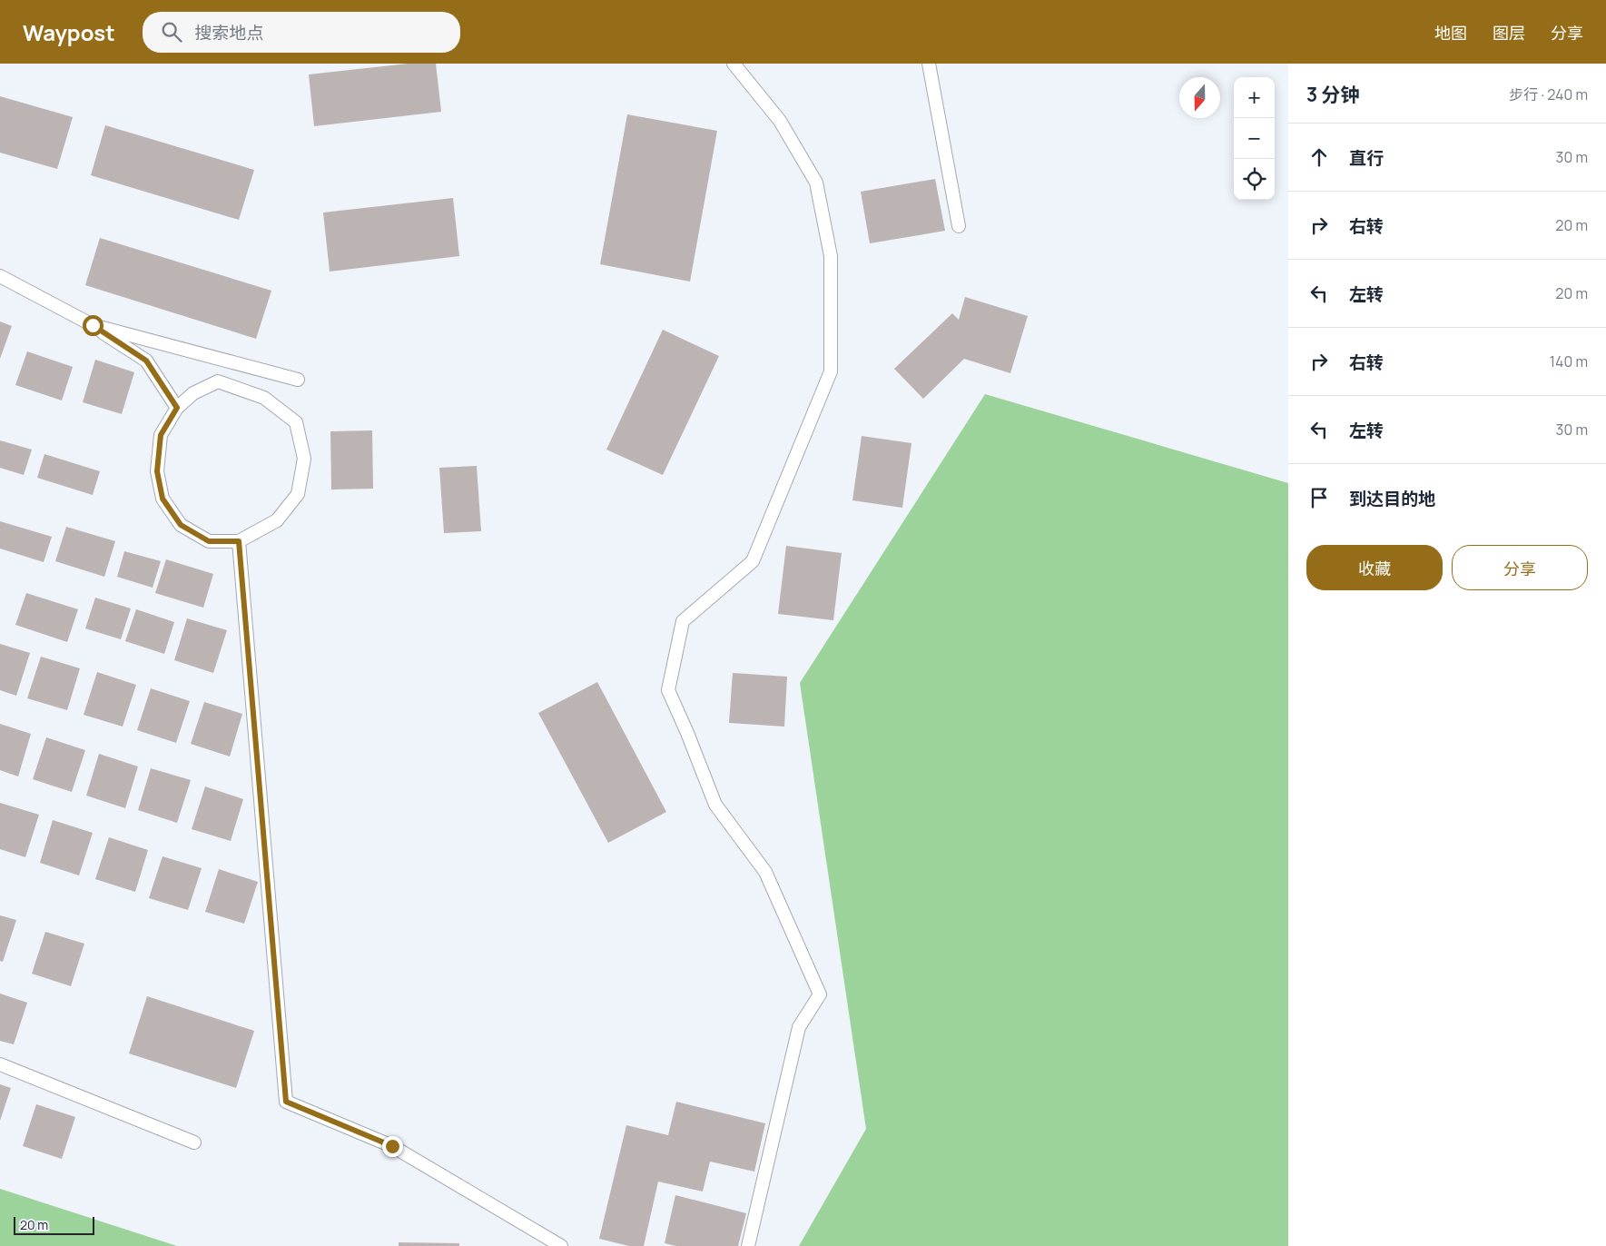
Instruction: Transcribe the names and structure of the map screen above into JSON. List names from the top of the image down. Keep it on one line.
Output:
{"scale_bar":"20 m","north":"bottom","page":{"header":"Waypost","search":"搜索地点","nav":["地图","图层","分享"],"heading":["3 分钟","步行 · 240 m"],"map_buttons":["+","−"],"list":[["直行","30 m"],["右转","20 m"],["左转","20 m"],["右转","140 m"],["左转","30 m"],"到达目的地"],"buttons":["收藏","分享"],"scale":"20 m"}}
